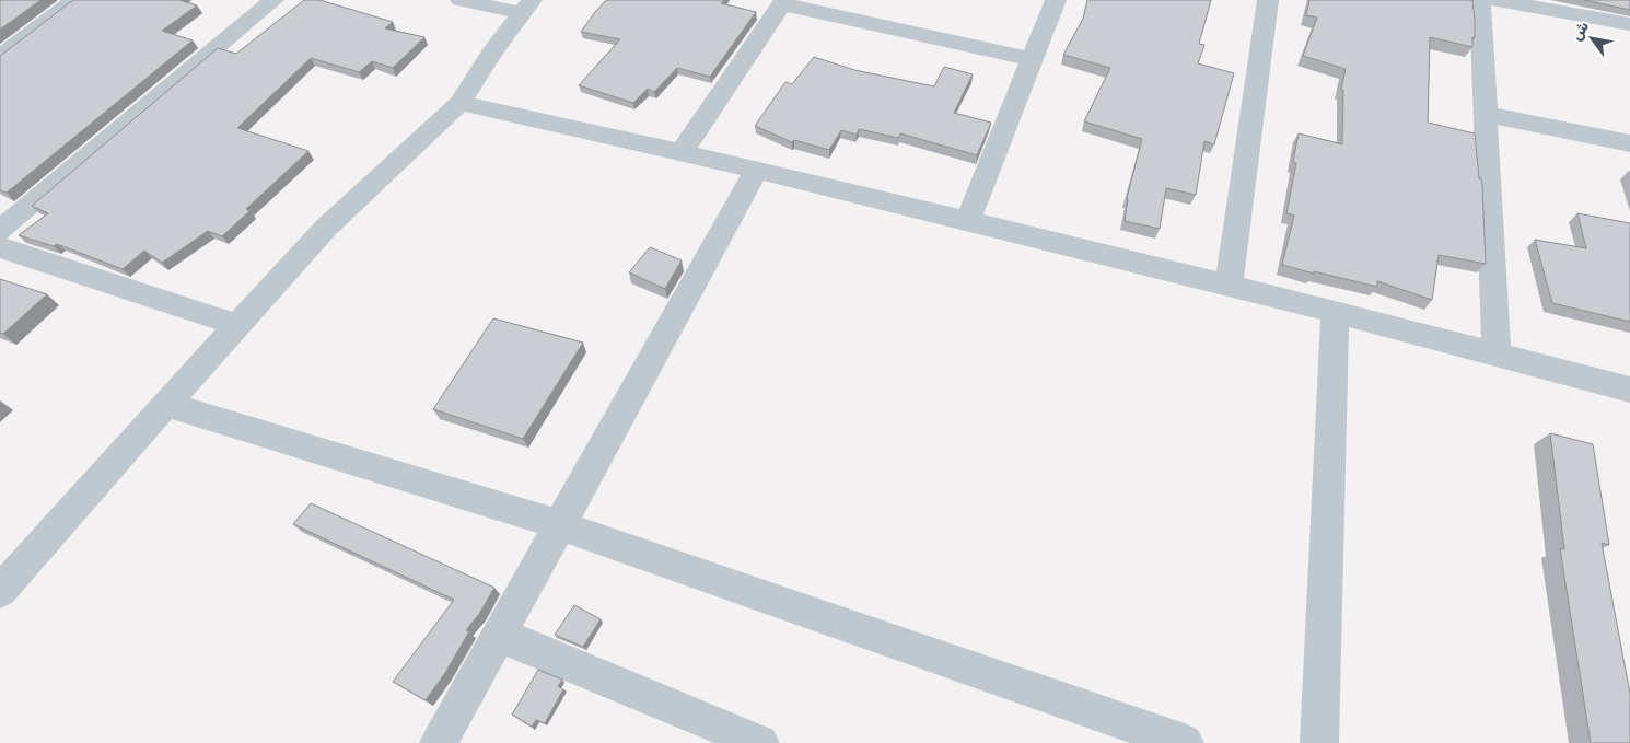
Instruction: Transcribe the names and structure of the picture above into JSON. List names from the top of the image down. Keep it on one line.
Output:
{"north":"top left"}
